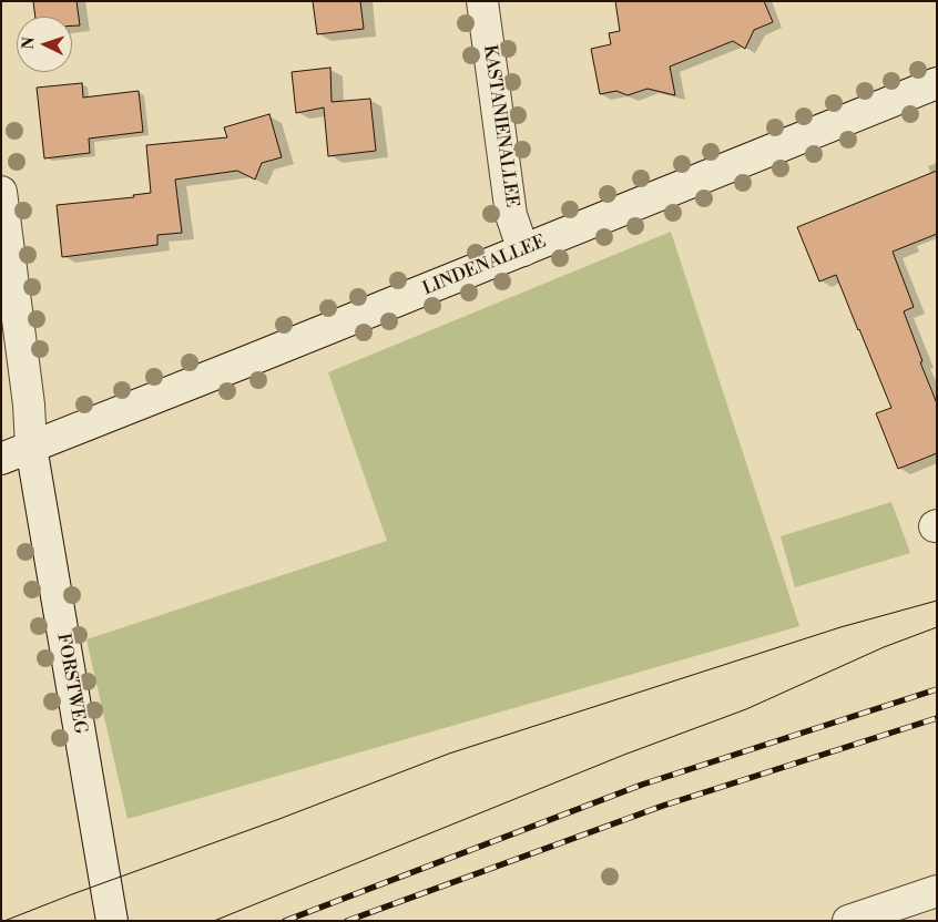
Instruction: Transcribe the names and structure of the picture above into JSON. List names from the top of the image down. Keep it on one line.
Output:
{"streets":{"main road":["KASTANIENALLEE","LINDENALLEE","FORSTWEG"]},"crossings":[["KASTANIENALLEE","LINDENALLEE"],["LINDENALLEE","FORSTWEG"]],"north":"left"}
